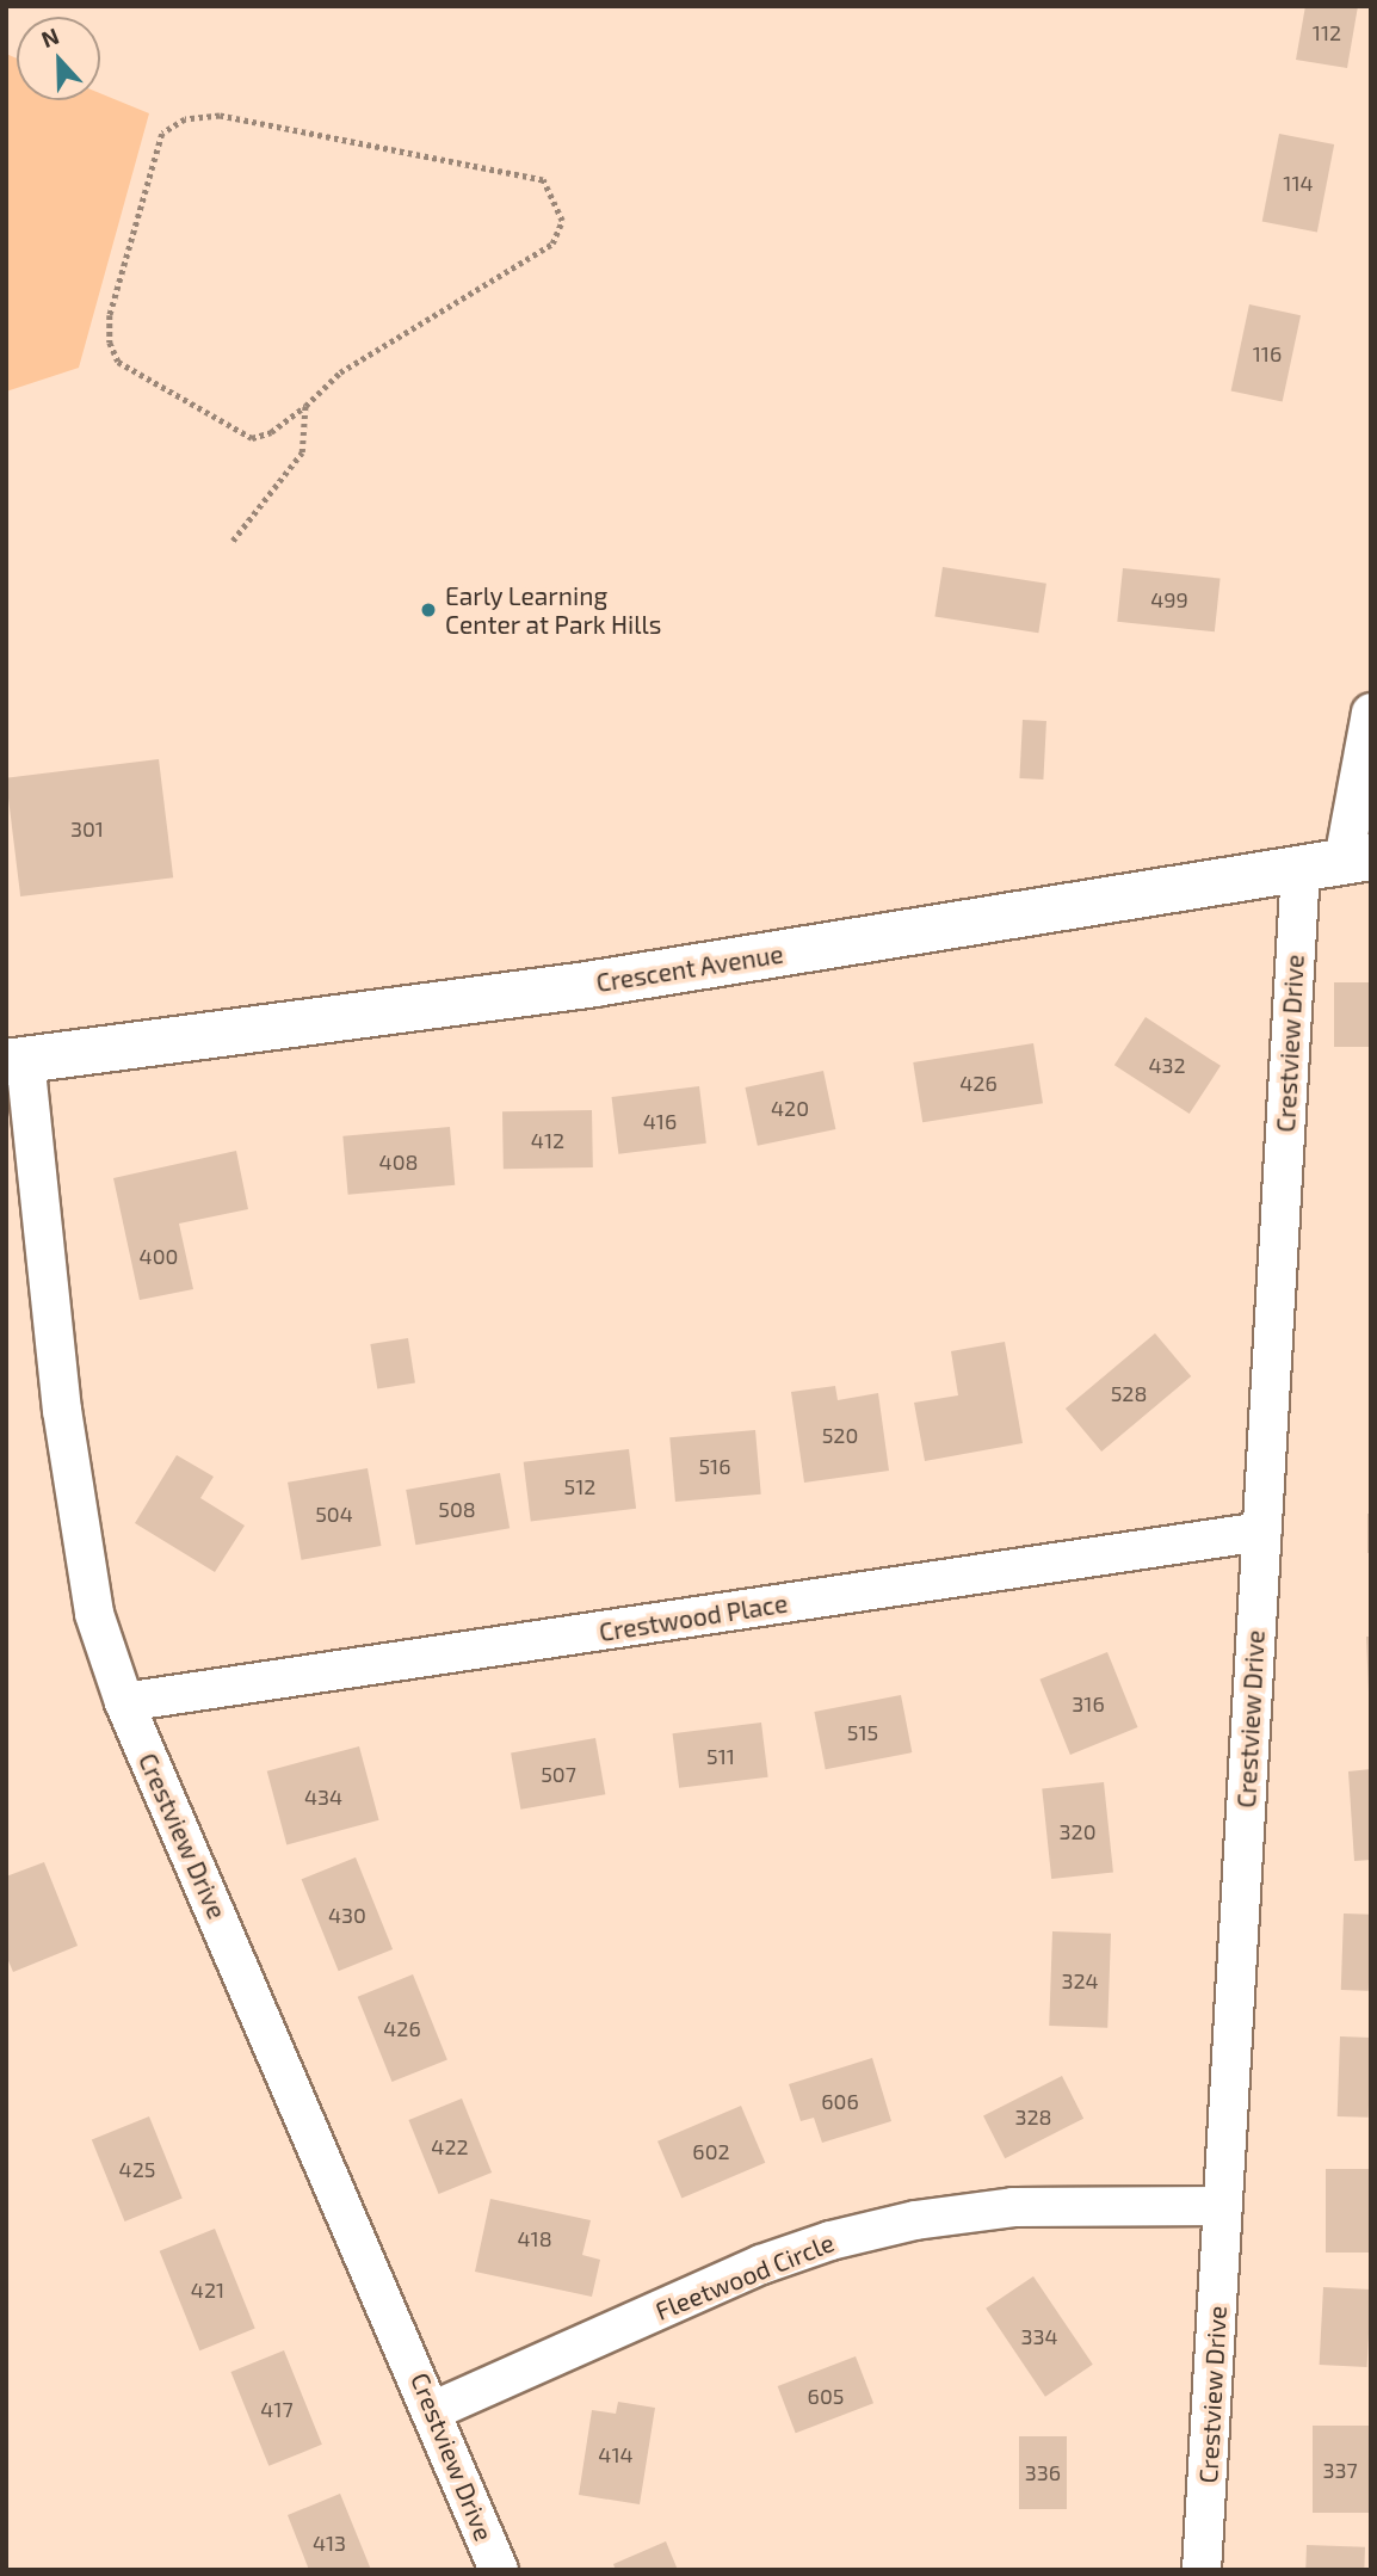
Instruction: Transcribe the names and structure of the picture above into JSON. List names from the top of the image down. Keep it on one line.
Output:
{"streets":{"street":["Crescent Avenue","Crestview Drive","Crestwood Place","Fleetwood Circle"]},"crossings":[["Crescent Avenue","Crestview Drive"],["Crestview Drive","Crestwood Place"],["Crestview Drive","Fleetwood Circle"]],"places":["Early Learning Center at Park Hills"],"house_numbers":["112","114","116","499","301","432","426","420","416","412","408","400","528","520","516","512","508","504","316","515","511","507","434","320","430","324","426","606","328","422","602","425","418","421","334","605","417","414","337","336","413"],"north":"top"}
